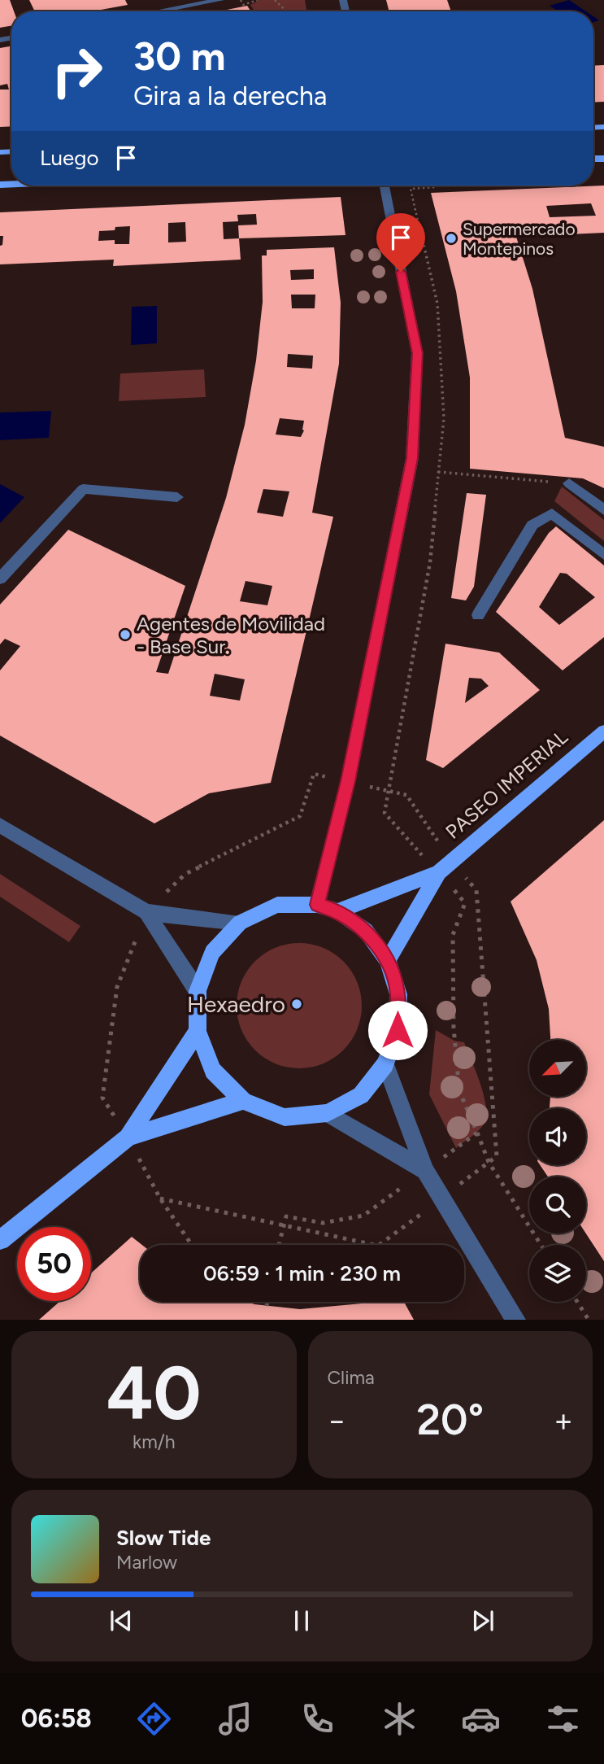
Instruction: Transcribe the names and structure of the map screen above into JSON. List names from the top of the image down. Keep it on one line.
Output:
{"streets":{"main road":["PASEO IMPERIAL"]},"places":["Supermercado Montepinos","Agentes de Movilidad - Base Sur.","Hexaedro"],"north":"bottom left","page":{"turn":["30 m","Gira a la derecha"],"then":"Luego","limit":"50","trip":"06:59 · 1 min · 230 m","tile":[["40","km/h"],"Clima"],"heat":["−","20°","+"],"song":["Slow Tide","Marlow"],"tabs":"06:58"}}
